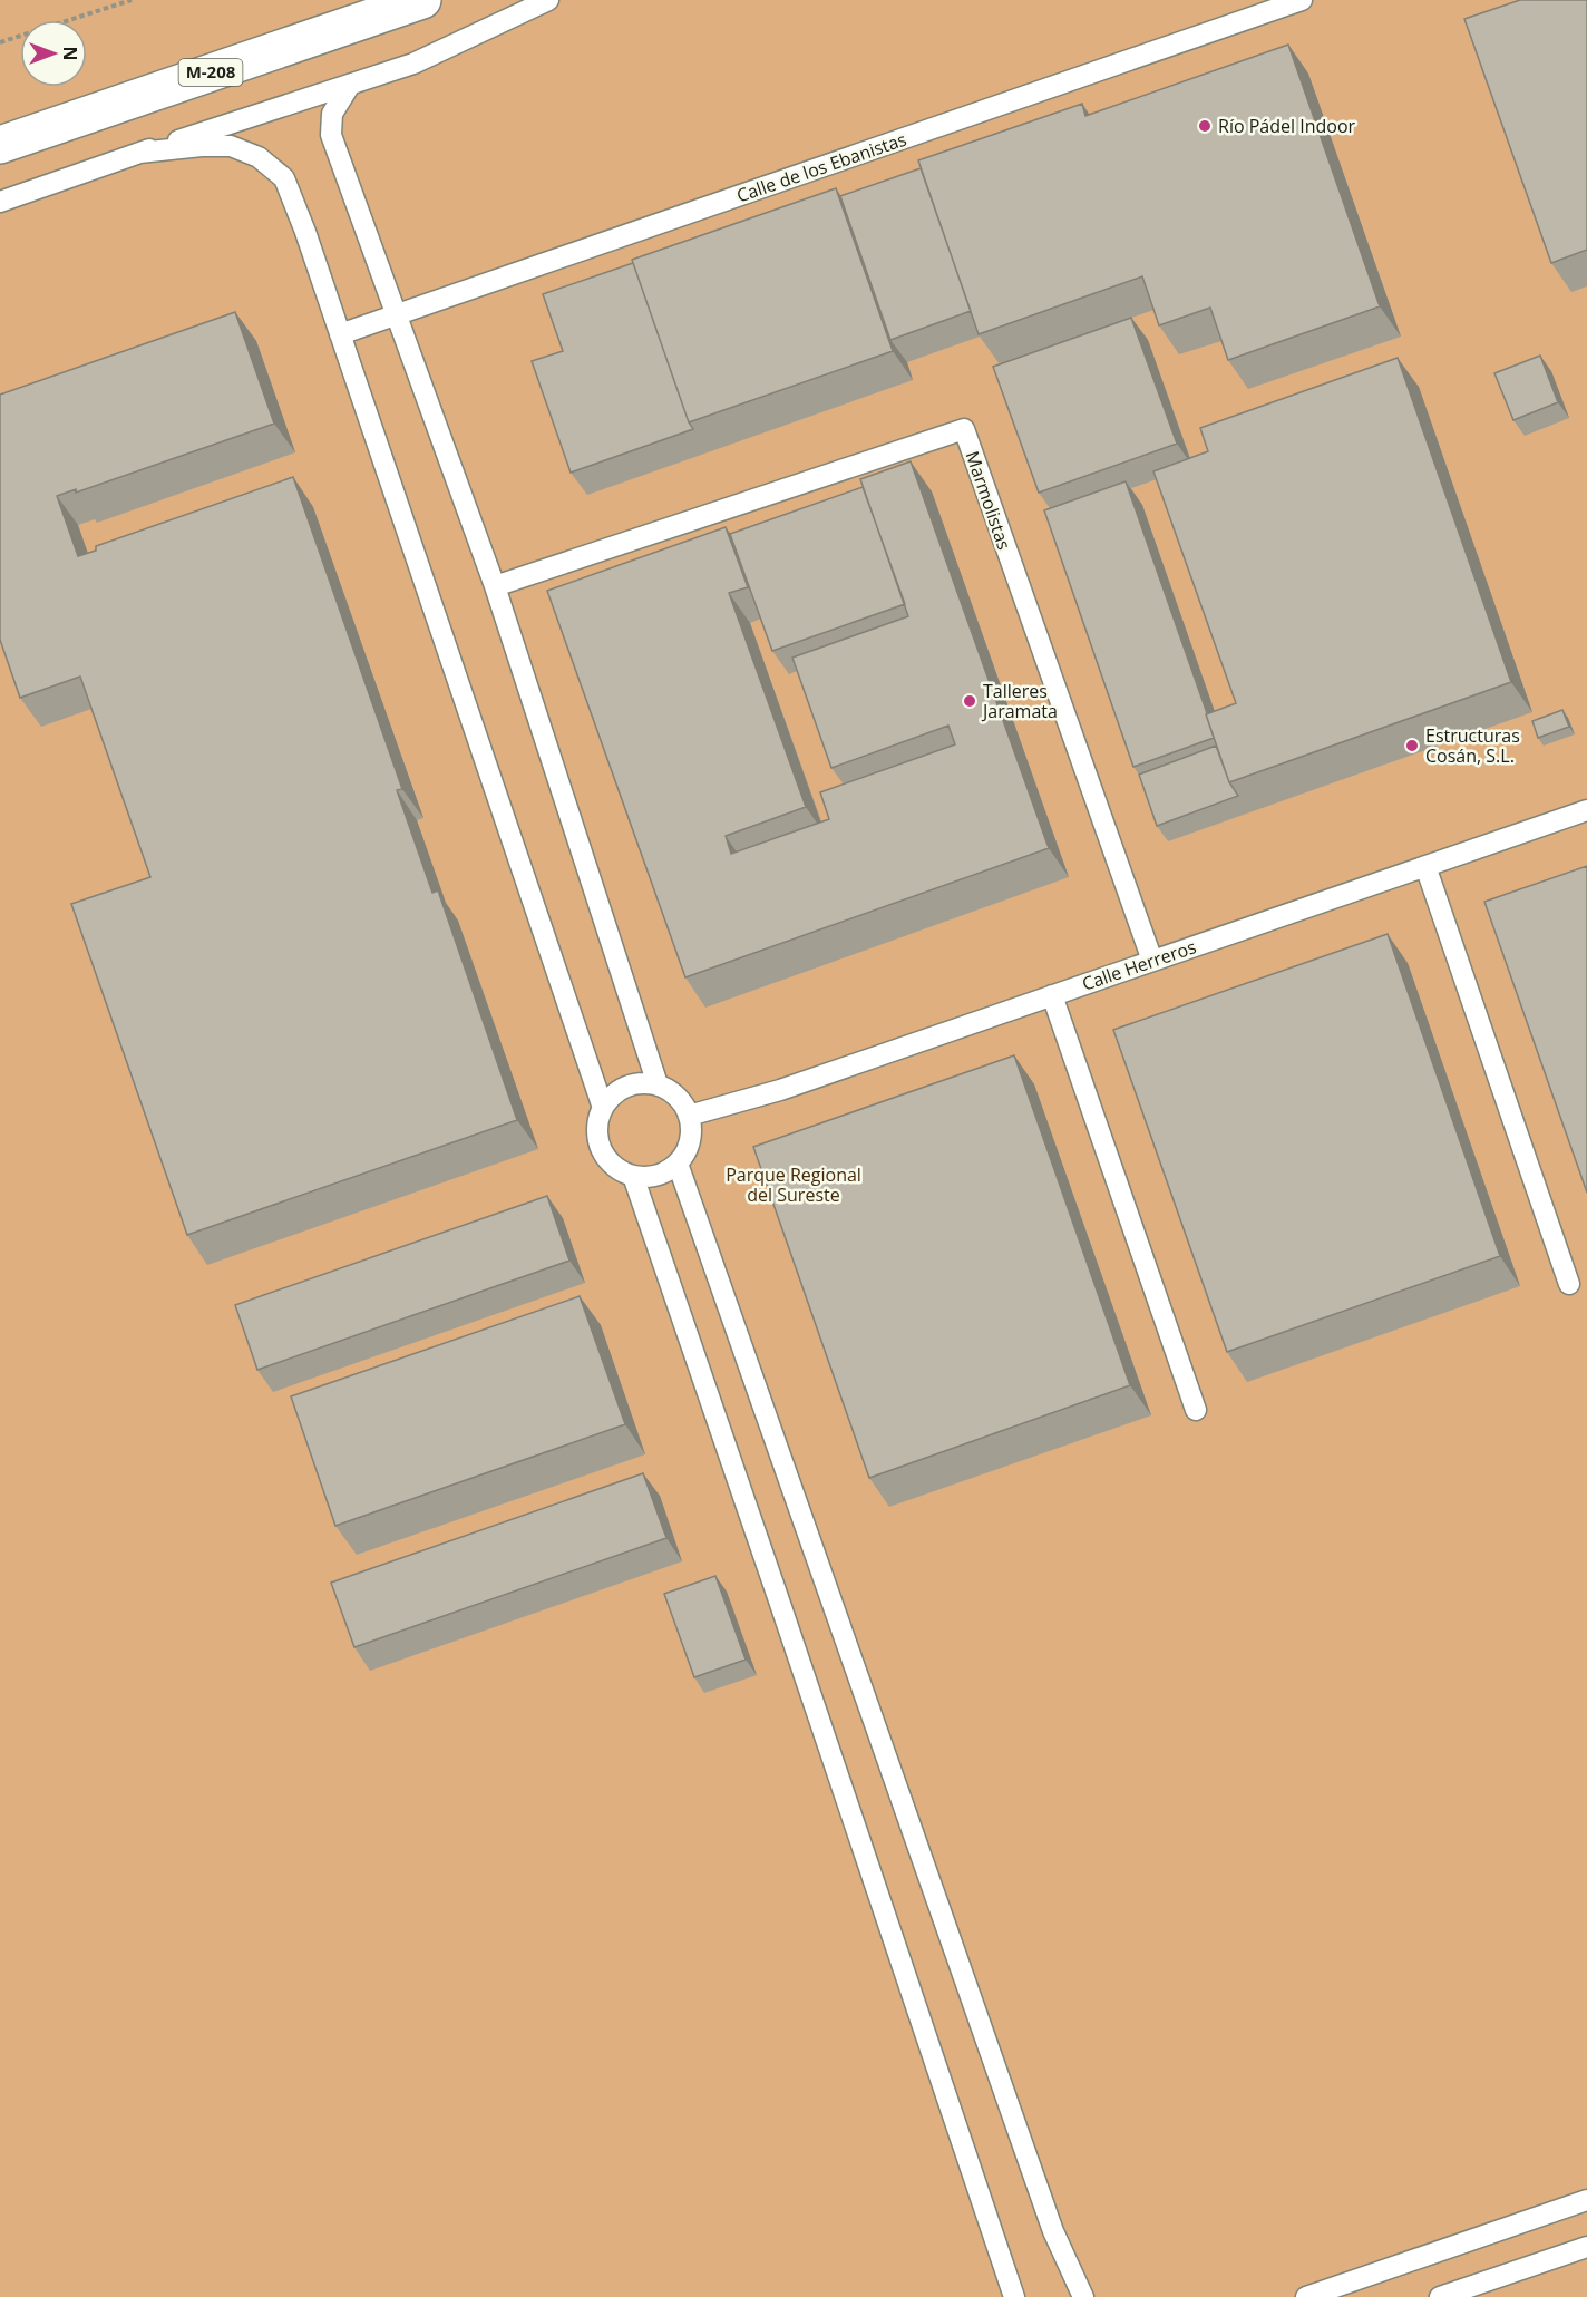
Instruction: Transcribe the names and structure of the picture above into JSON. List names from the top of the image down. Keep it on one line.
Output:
{"streets":{"main road":["M-208"],"lane":["Calle de los Ebanistas","Marmolistas","Calle Herreros"]},"crossings":[["Marmolistas","Calle Herreros"]],"parks":["Parque Regional del Sureste"],"places":["Río Pádel Indoor","Talleres Jaramata","Estructuras Cosán, S.L."],"north":"right"}
